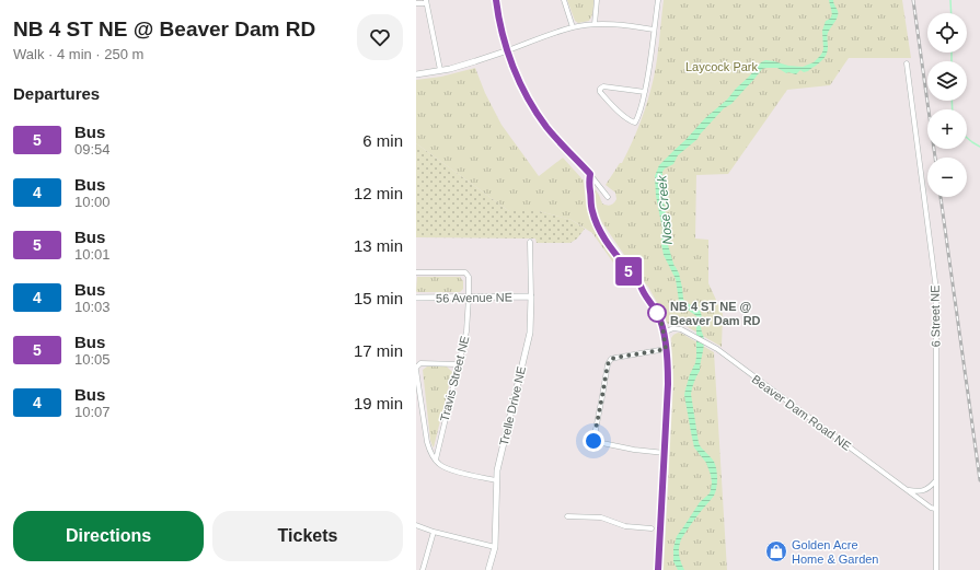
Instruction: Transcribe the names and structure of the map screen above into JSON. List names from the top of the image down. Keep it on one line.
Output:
{"streets":{"street":["56 Avenue NE","6 Street NE","Travis Street NE","Trelle Drive NE","Beaver Dam Road NE"]},"crossings":[["56 Avenue NE","Travis Street NE"],["56 Avenue NE","Trelle Drive NE"],["6 Street NE","Beaver Dam Road NE"]],"water":["Nose Creek"],"parks":["Laycock Park"],"places":{"other":["NB 4 ST NE @ Beaver Dam RD"],"shop":["Golden Acre Home & Garden"]},"lines":["bus line 5"],"page":{"heading":[["NB 4 ST NE @ Beaver Dam RD","Walk · 4 min · 250 m"],"Departures"],"on_map":"5","map_buttons":["+","−"],"list":[{"mark":"5","name":"Bus","note":"09:54","value":"6 min"},{"mark":"4","name":"Bus","note":"10:00","value":"12 min"},{"mark":"5","name":"Bus","note":"10:01","value":"13 min"},{"mark":"4","name":"Bus","note":"10:03","value":"15 min"},{"mark":"5","name":"Bus","note":"10:05","value":"17 min"},{"mark":"4","name":"Bus","note":"10:07","value":"19 min"}],"buttons":["Directions","Tickets"]}}
